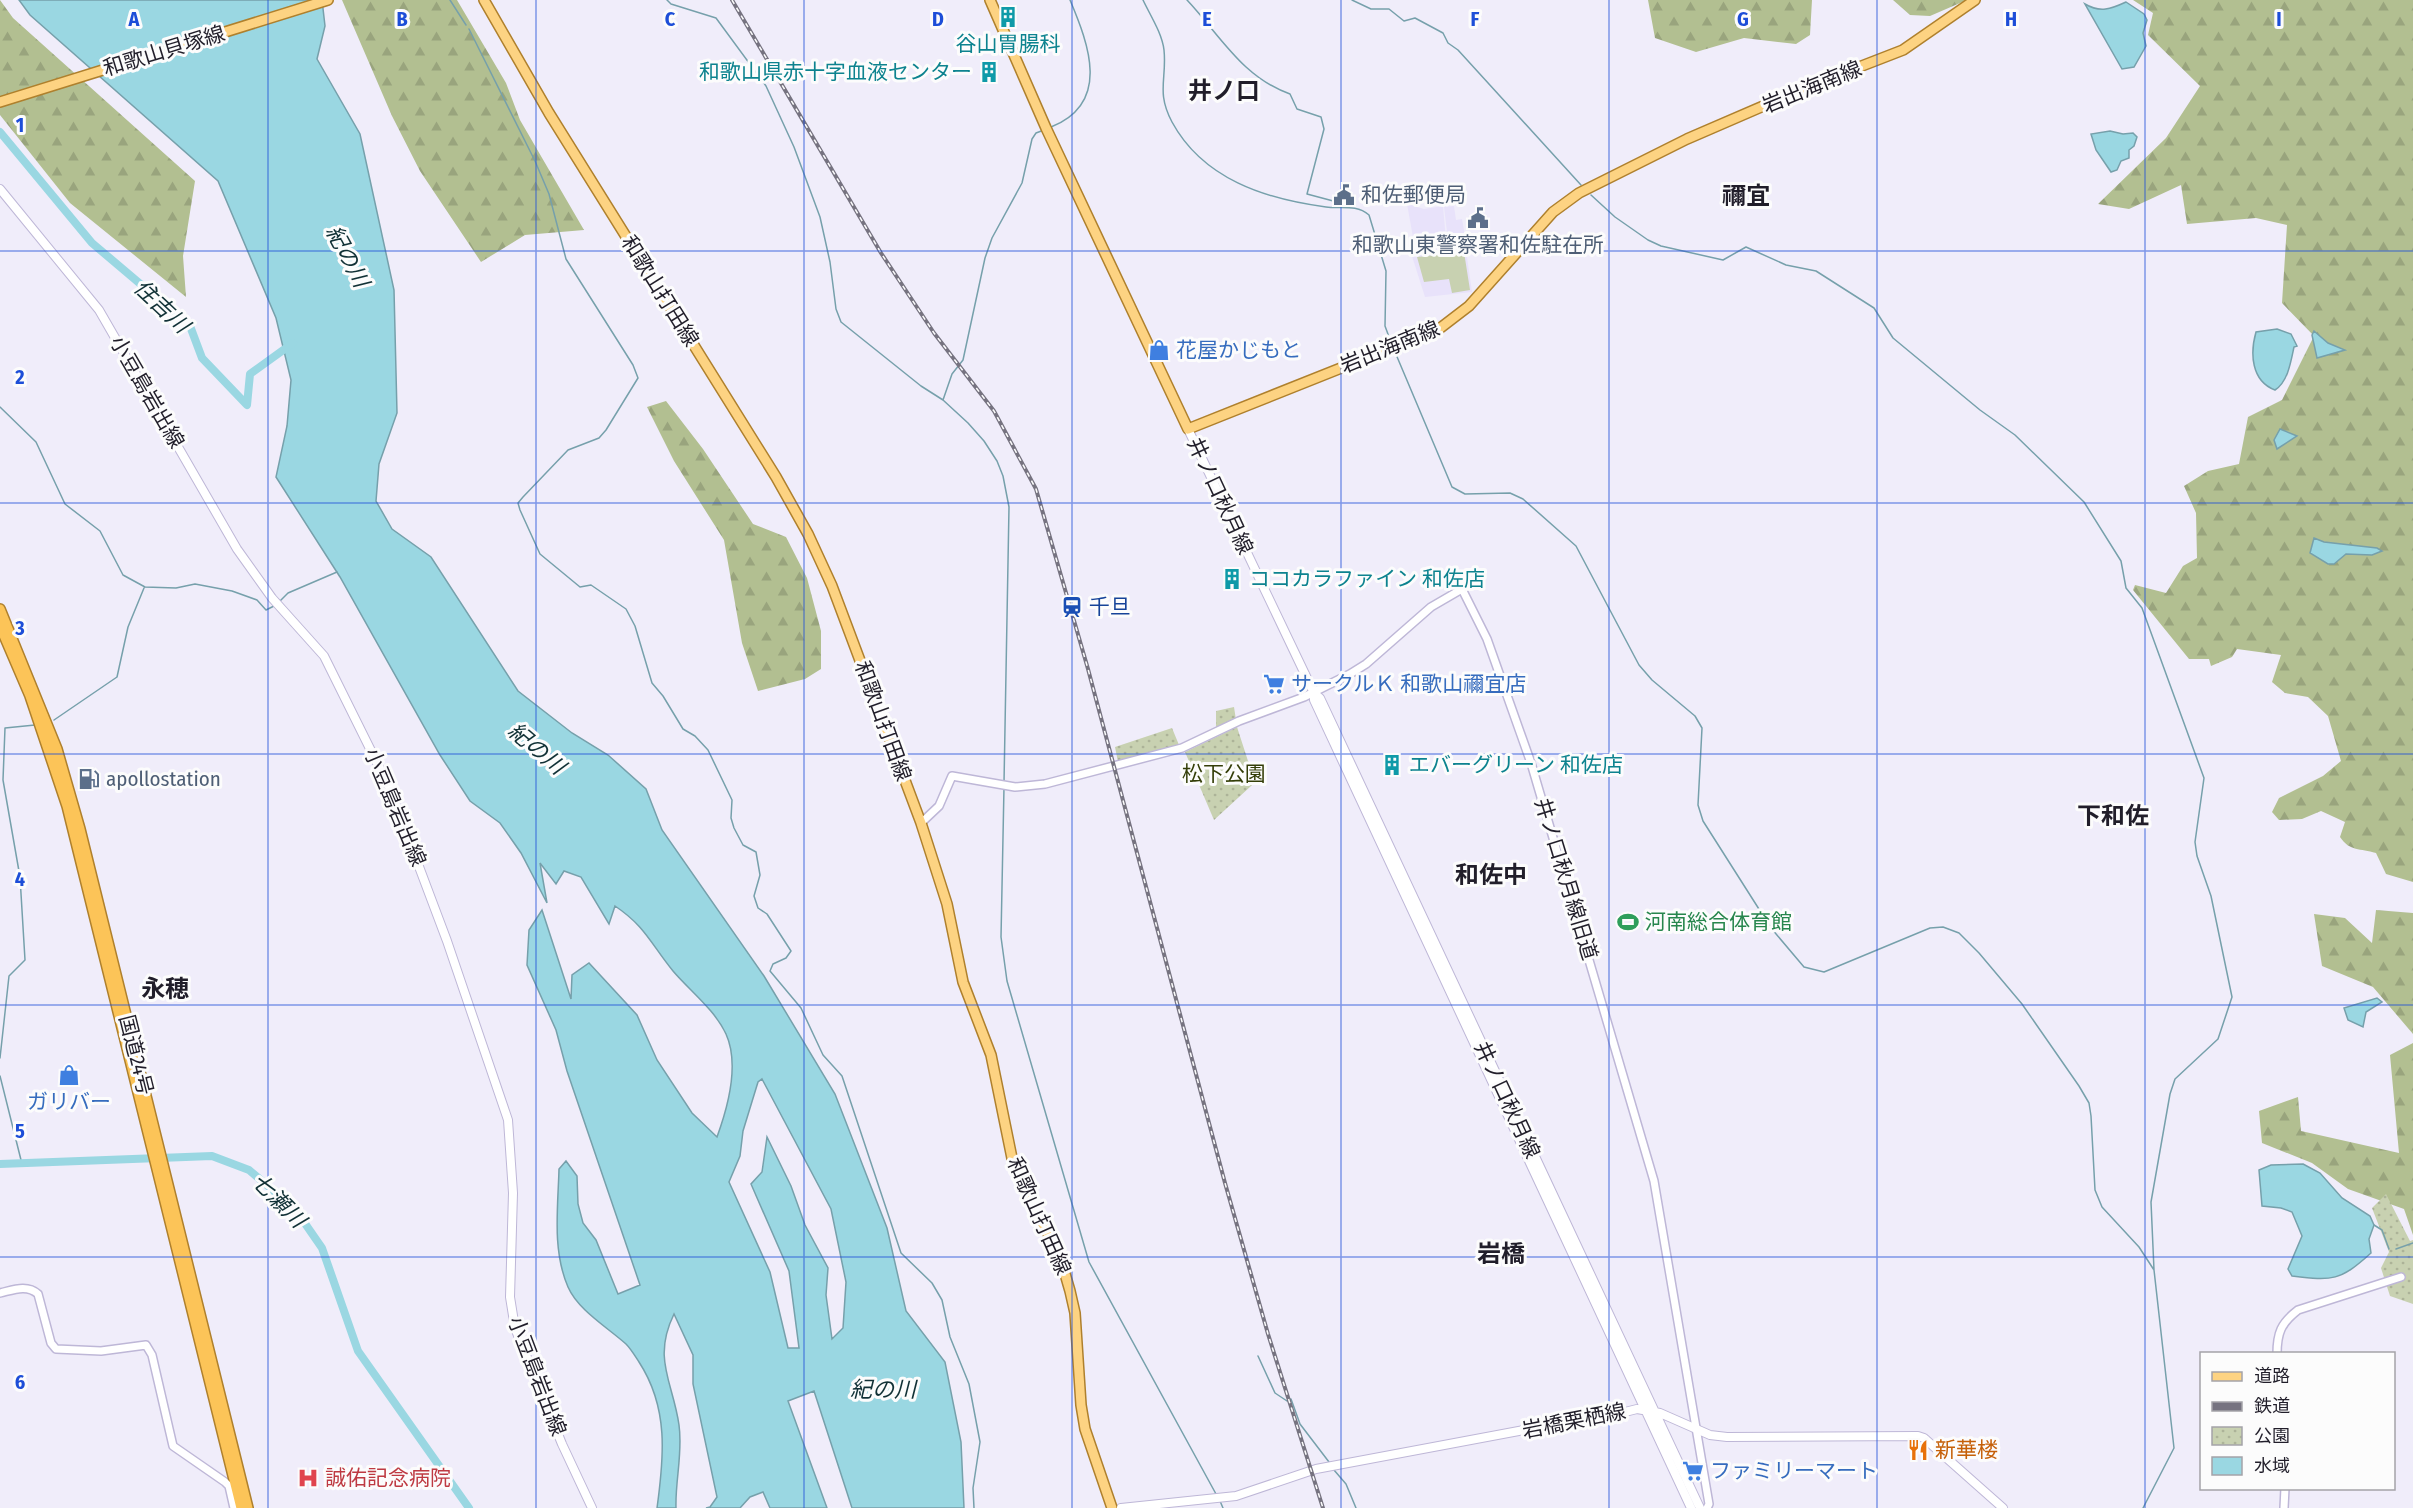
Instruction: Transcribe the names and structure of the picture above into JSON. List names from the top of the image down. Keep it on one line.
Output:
{"streets":{"highway":["国道24号"],"main road":["和歌山貝塚線","岩出海南線","和歌山打田線","小豆島岩出線","井ノ口秋月線","岩橋栗栖線"],"street":["井ノ口秋月線旧道"]},"crossings":[["岩出海南線","井ノ口秋月線"],["井ノ口秋月線","井ノ口秋月線旧道"],["井ノ口秋月線","岩橋栗栖線"],["井ノ口秋月線旧道","岩橋栗栖線"]],"districts":["井ノ口","禰宜","下和佐","和佐中","永穂","岩橋"],"water":["紀の川","住吉川","七瀬川"],"parks":["松下公園"],"places":{"building":["谷山胃腸科","和歌山県赤十字血液センター","ココカラファイン 和佐店","エバーグリーン 和佐店"],"public building":["和佐郵便局","和歌山東警察署和佐駐在所"],"shop":["花屋かじもと","ガリバー"],"station":["千旦"],"supermarket":["サークルＫ 和歌山禰宜店","ファミリーマート"],"fuel station":["apollostation"],"sports":["河南総合体育館"],"restaurant":["新華楼"],"hospital":["誠佑記念病院"]},"legend":["道路","鉄道","公園","水域"],"grid":{"columns":["A","B","C","D","E","F","G","H","I"],"rows":["1","2","3","4","5","6"]}}
